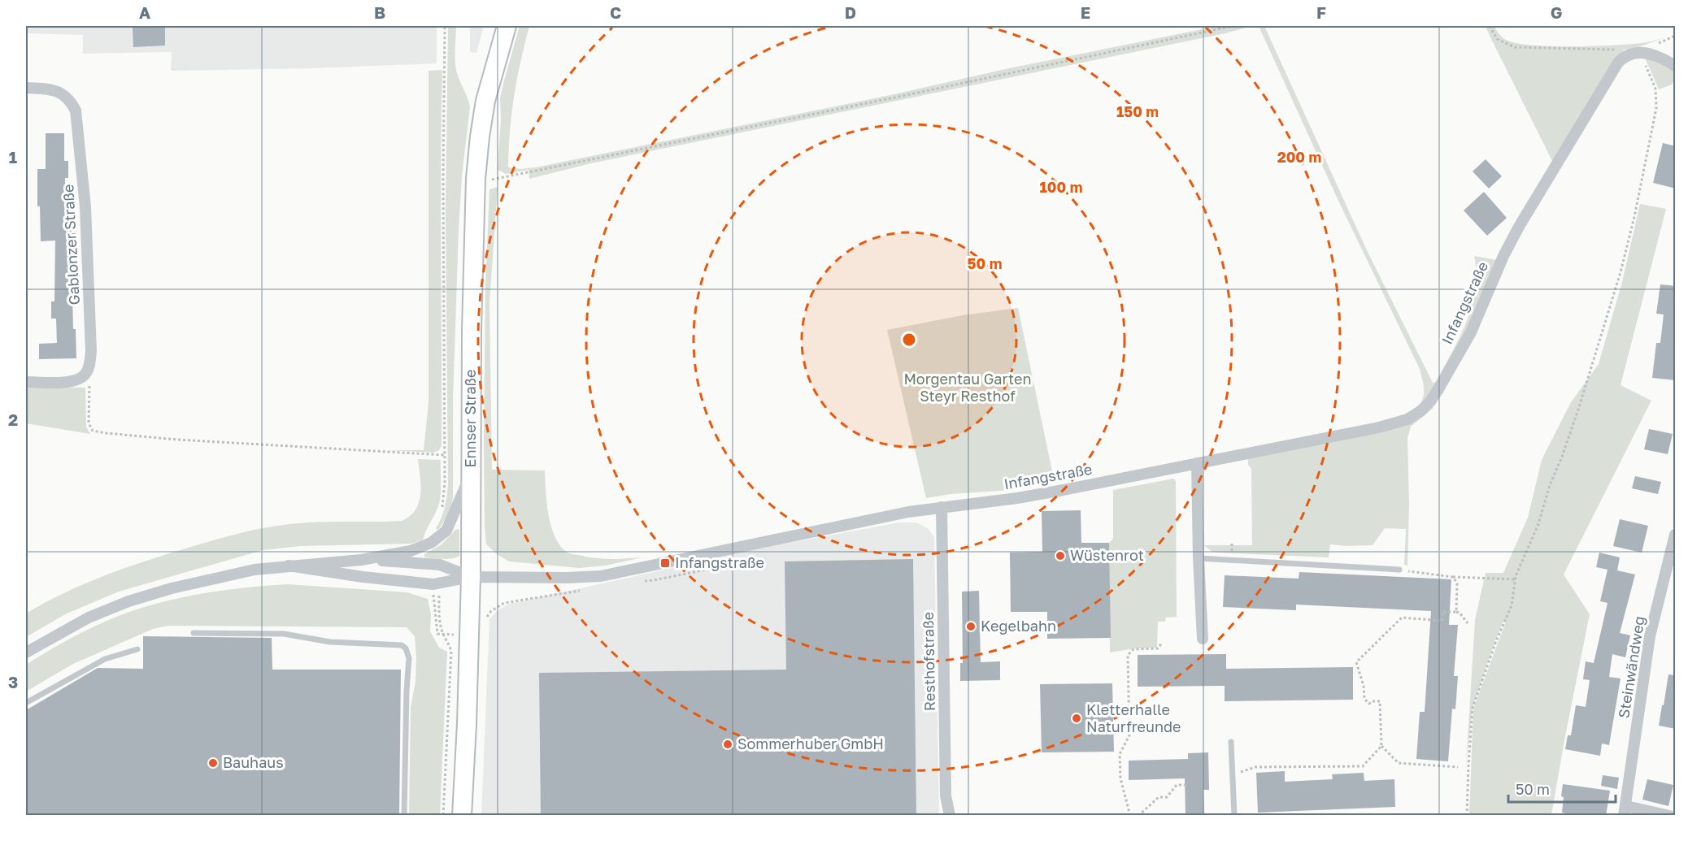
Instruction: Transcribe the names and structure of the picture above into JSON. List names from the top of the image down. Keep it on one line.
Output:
{"streets":{"main road":["Ennser Straße"],"street":["Gablonzer Straße","Infangstraße","Resthofstraße","Steinwändweg"]},"crossings":[["Infangstraße","Ennser Straße"],["Infangstraße","Resthofstraße"]],"parks":["Morgentau Garten Steyr Resthof"],"places":{"other":["Wüstenrot","Kegelbahn","Kletterhalle Naturfreunde","Sommerhuber GmbH","Bauhaus"],"transit":["Infangstraße"]},"scale_bar":"50 m","grid":{"columns":["A","B","C","D","E","F","G"],"rows":["1","2","3"]},"rings":["150 m","200 m","100 m","50 m"]}
